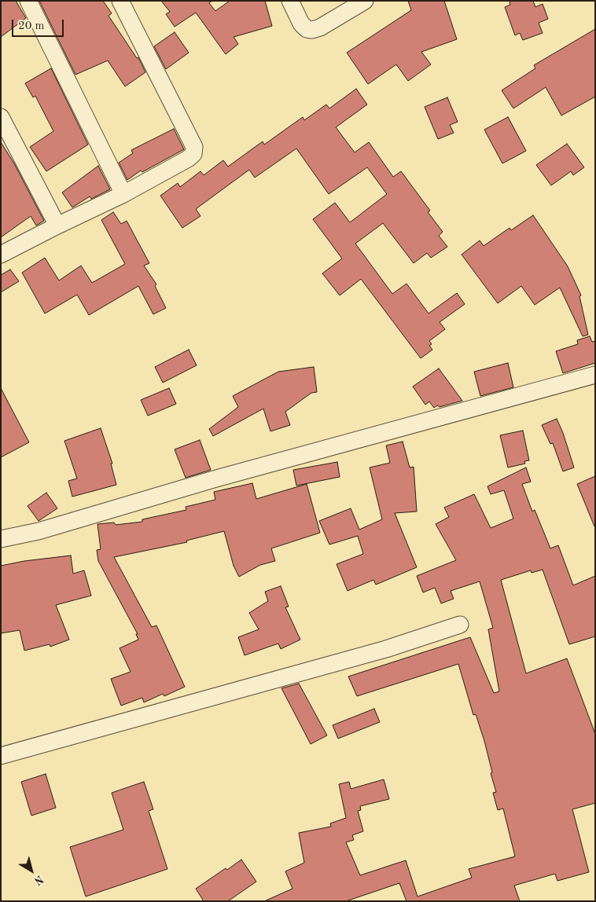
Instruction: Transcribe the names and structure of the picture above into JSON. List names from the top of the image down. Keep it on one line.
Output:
{"scale_bar":"20 m","north":"bottom right"}
